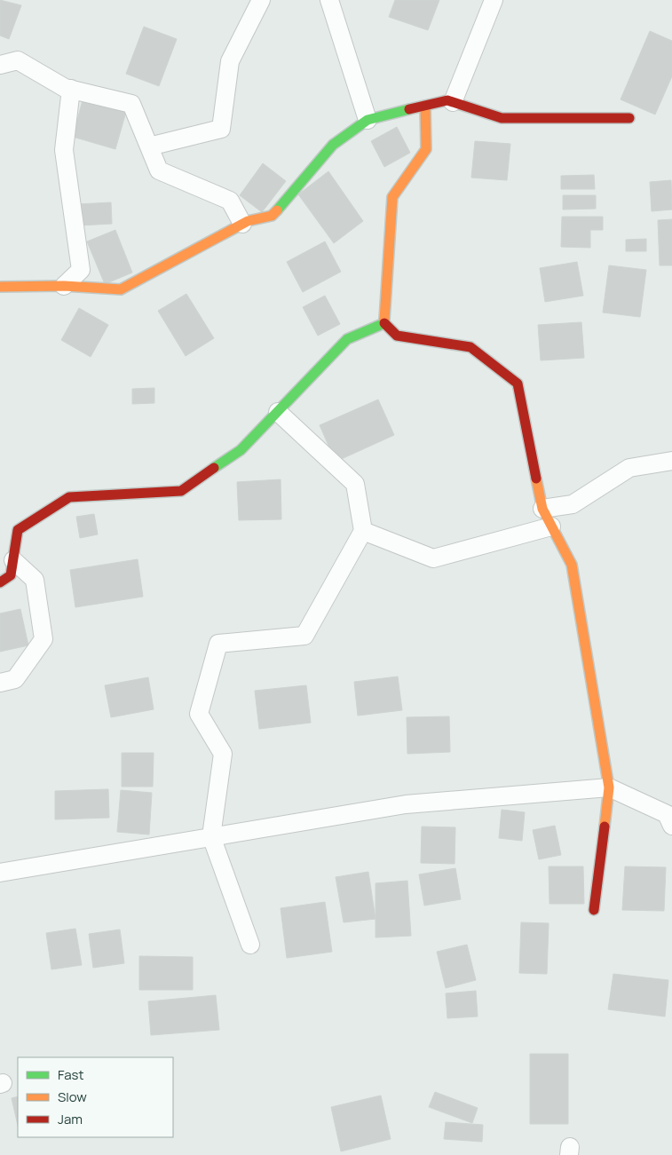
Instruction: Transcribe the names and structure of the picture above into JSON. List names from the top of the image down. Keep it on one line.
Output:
{"legend":["Fast","Slow","Jam"]}
